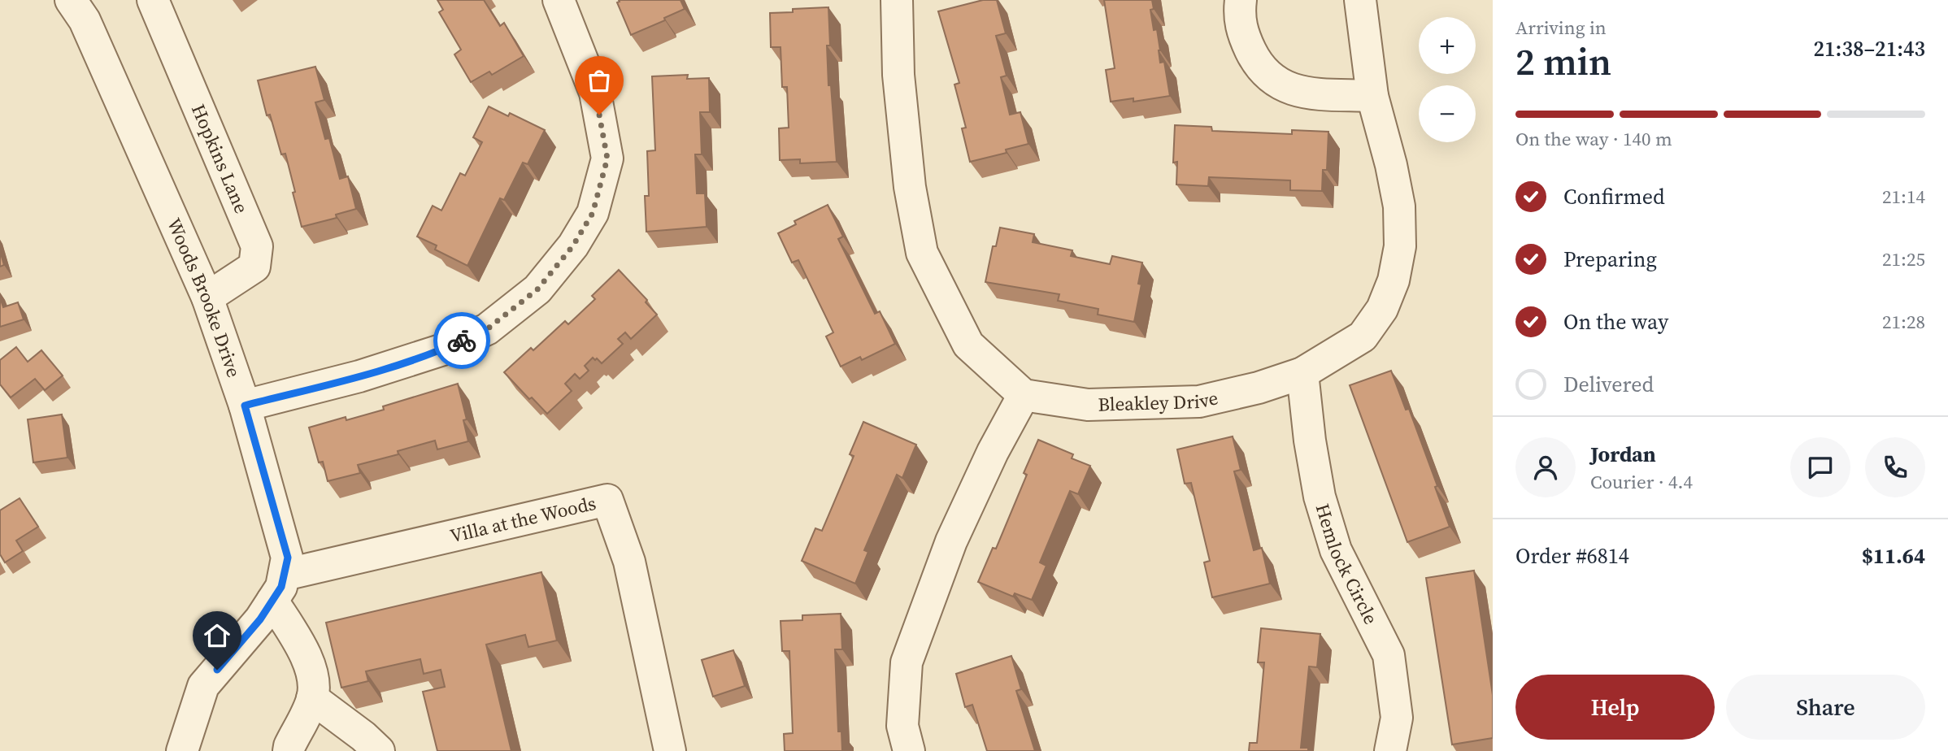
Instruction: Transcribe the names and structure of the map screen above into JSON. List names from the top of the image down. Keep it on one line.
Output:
{"streets":{"street":["Hopkins Lane","Woods Brooke Drive","Bleakley Drive","Villa at the Woods","Hemlock Circle"]},"crossings":[["Hopkins Lane","Woods Brooke Drive"],["Woods Brooke Drive","Villa at the Woods"],["Bleakley Drive","Hemlock Circle"]],"page":{"heading":["2 min","Arriving in","21:38–21:43"],"panel":["Jordan","Courier · 4.4","Order #6814","$11.64"],"map_buttons":["+","−"],"bar":"On the way · 140 m","list":[["Confirmed","21:14"],["Preparing","21:25"],["On the way","21:28"],"Delivered"],"buttons":["Help","Share"]}}
